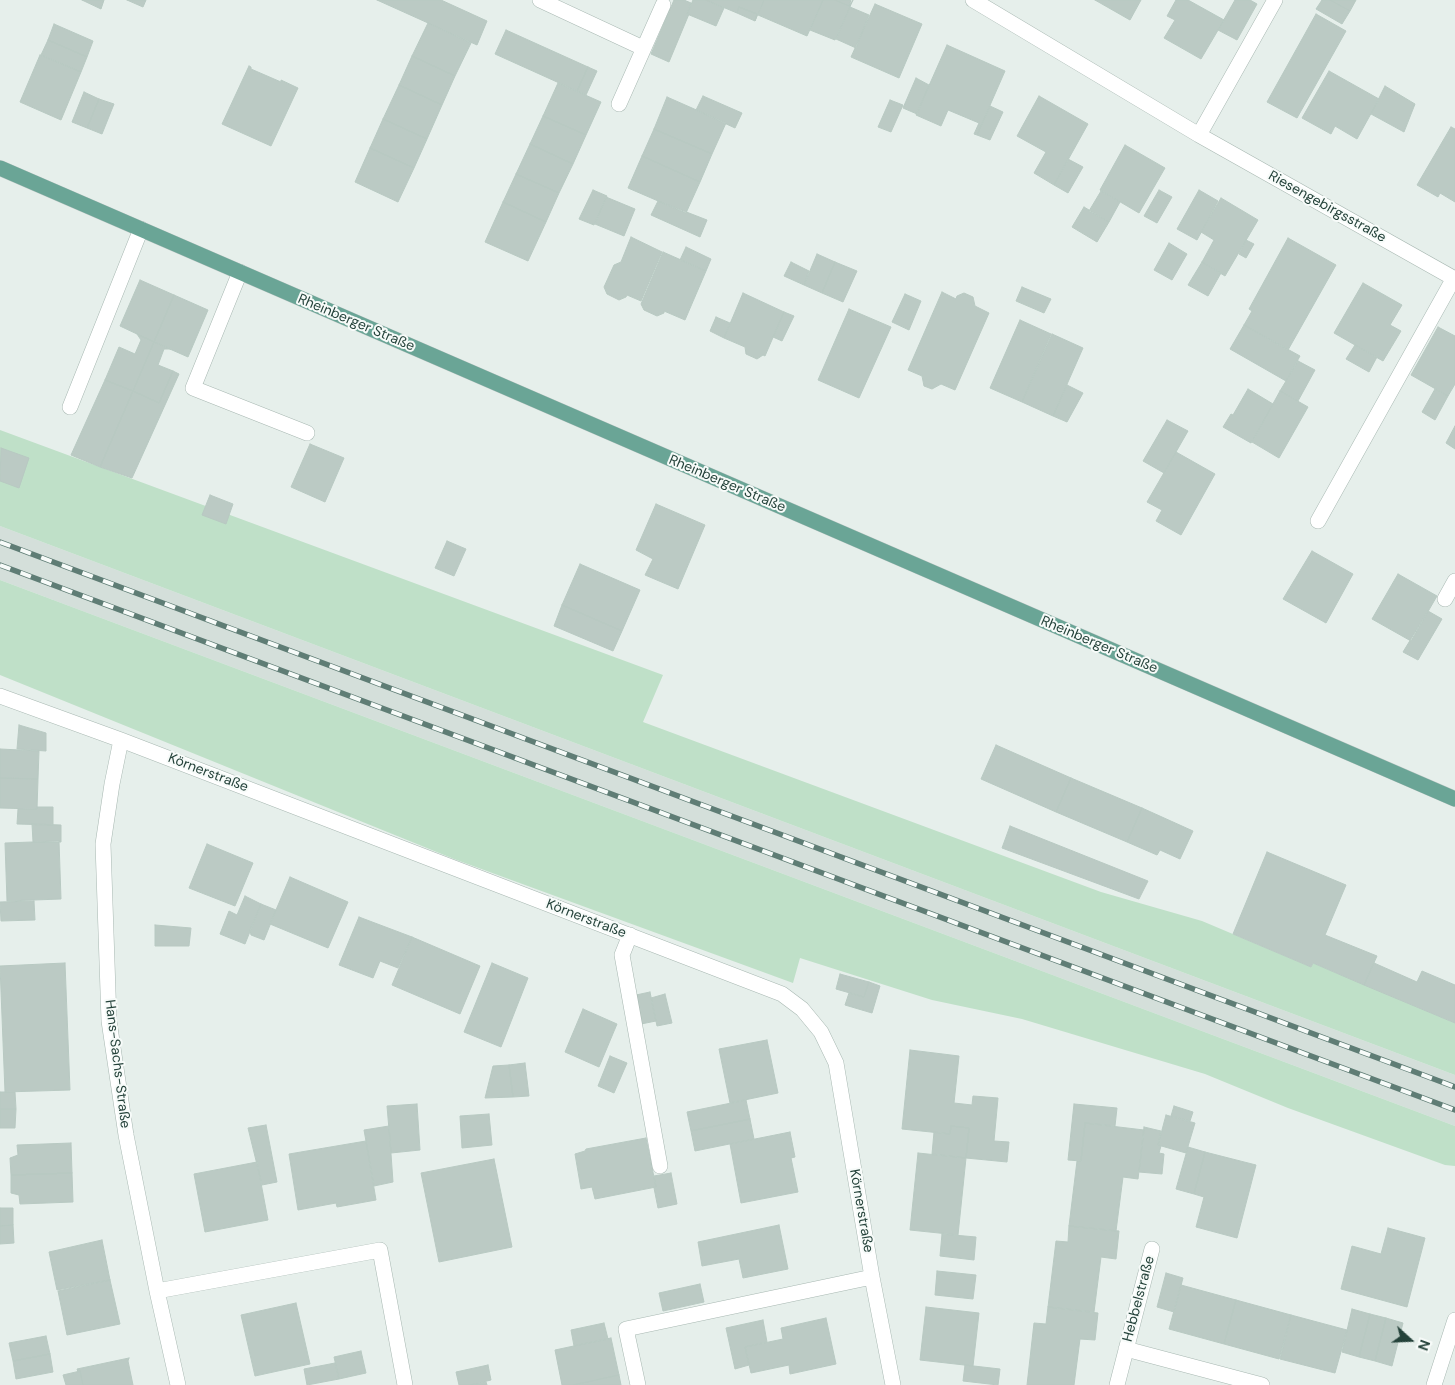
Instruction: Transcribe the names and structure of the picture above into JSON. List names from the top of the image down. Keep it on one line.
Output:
{"streets":{"main road":["Rheinberger Straße"],"street":["Riesengebirgsstraße","Körnerstraße","Hans-Sachs-Straße","Hebbelstraße"]},"crossings":[["Körnerstraße","Hans-Sachs-Straße"]],"north":"right"}
